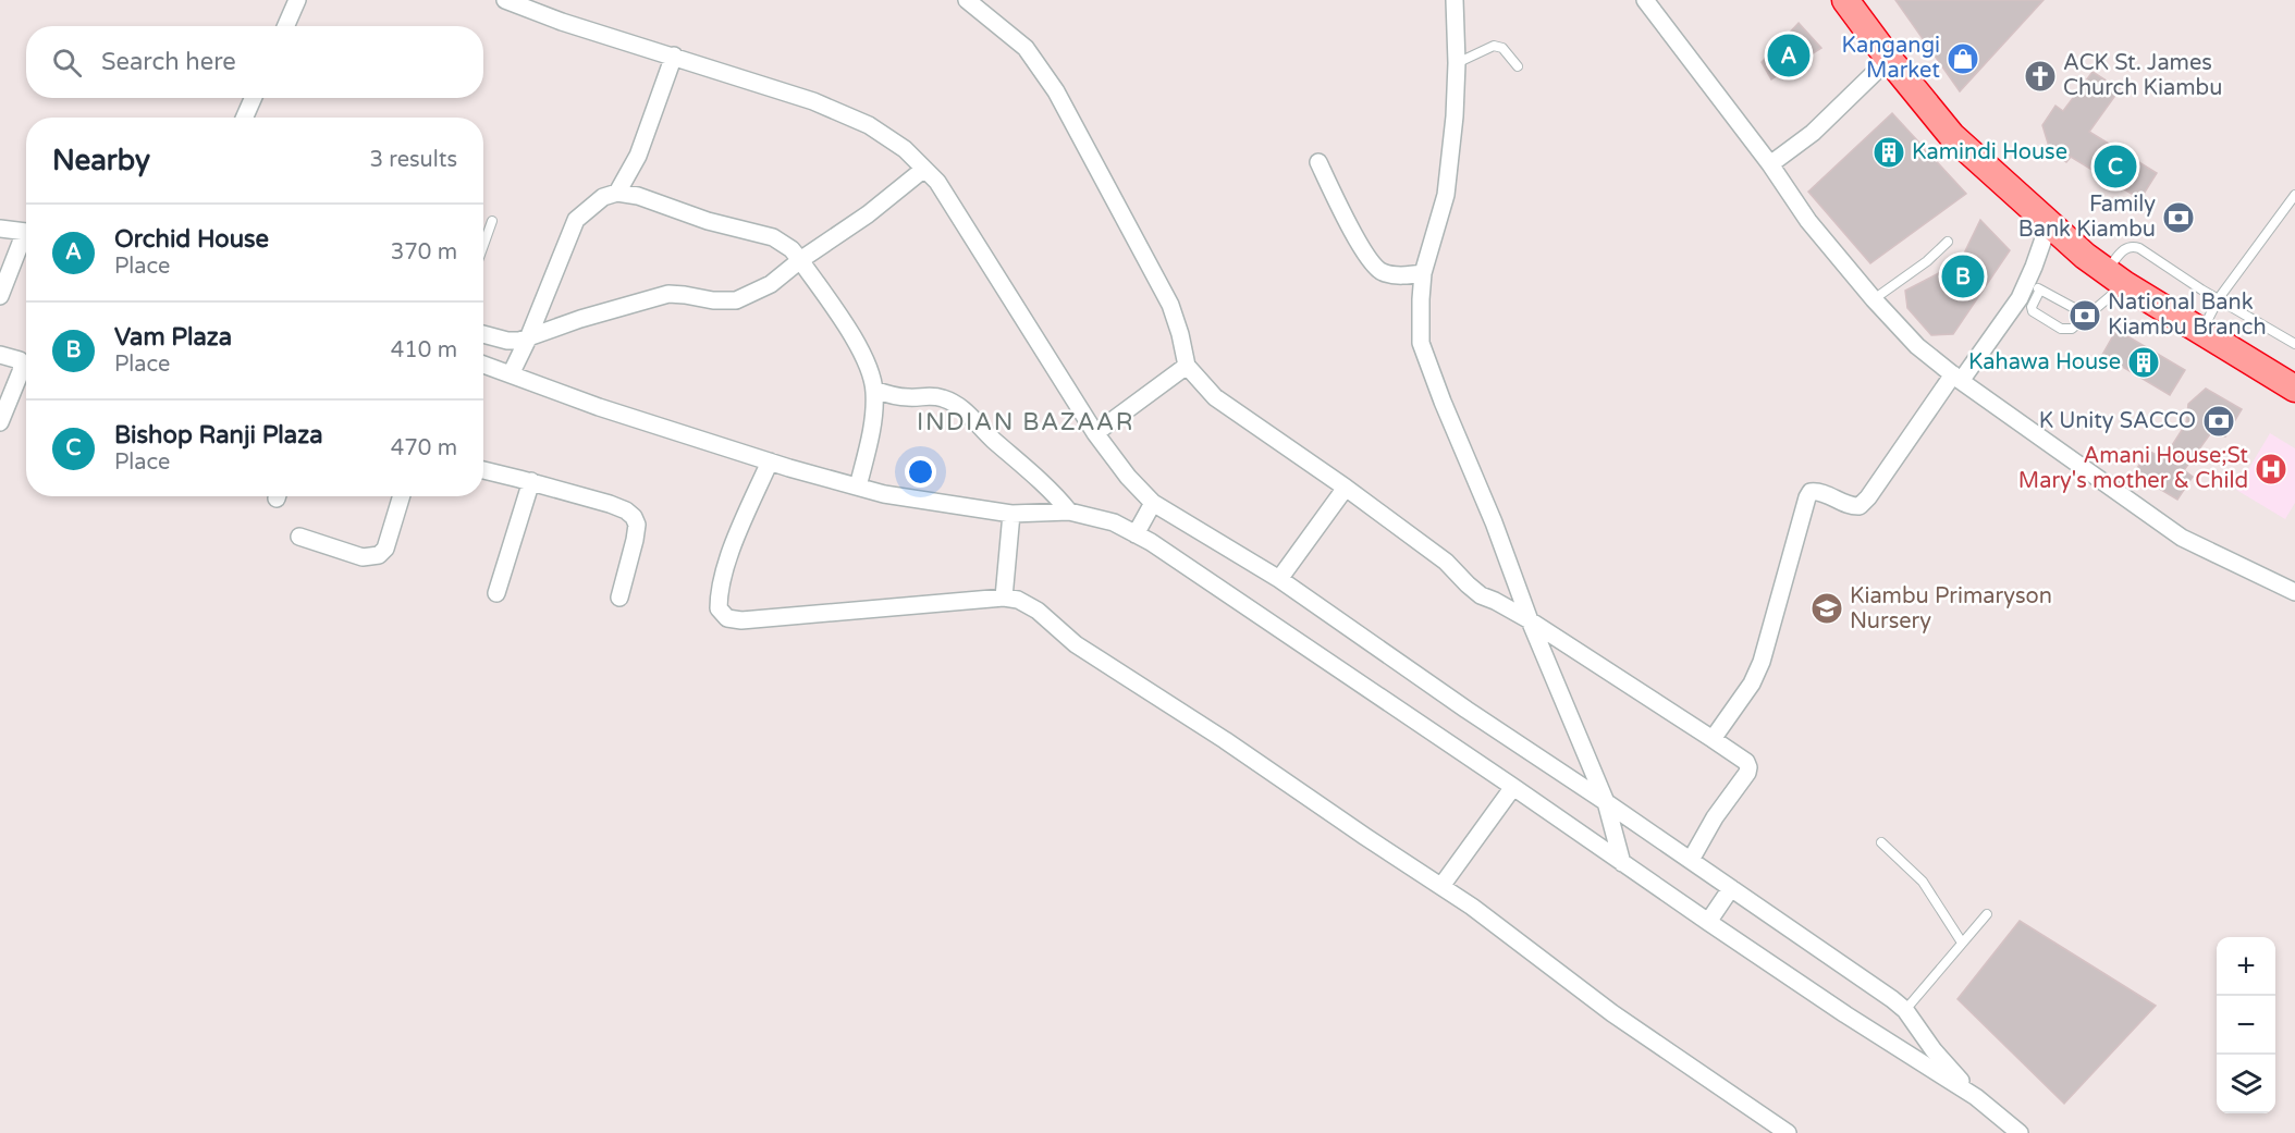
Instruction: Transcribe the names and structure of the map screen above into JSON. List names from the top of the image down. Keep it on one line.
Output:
{"districts":["INDIAN BAZAAR"],"places":{"shop":["Kangangi Market"],"church":["ACK St. James Church Kiambu"],"building":["Kamindi House","Kahawa House"],"bank":["Family Bank Kiambu","National Bank Kiambu Branch","K Unity SACCO"],"hospital":["Amani House;St Mary's mother & Child"],"school or university":["Kiambu Primaryson Nursery"]},"page":{"search":"Search here","pins":["A","C","B"],"heading":["Nearby","3 results"],"list":[{"mark":"A","name":"Orchid House","note":"Place","value":"370 m"},{"mark":"B","name":"Vam Plaza","note":"Place","value":"410 m"},{"mark":"C","name":"Bishop Ranji Plaza","note":"Place","value":"470 m"}],"map_buttons":["+","−"]}}
